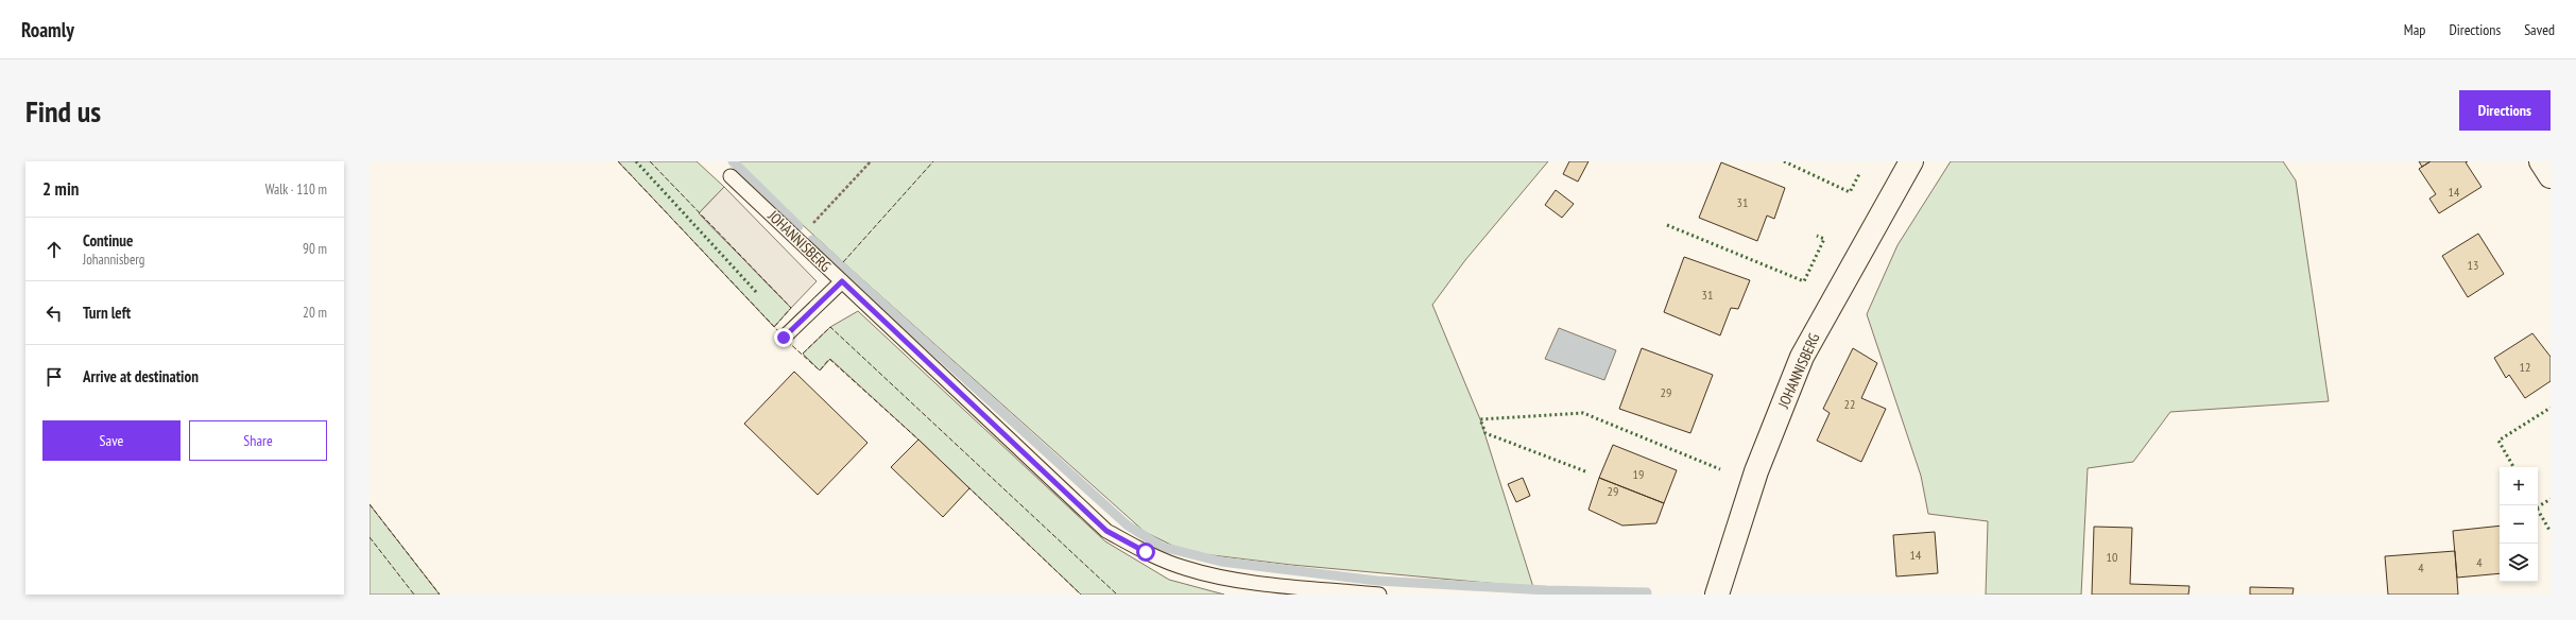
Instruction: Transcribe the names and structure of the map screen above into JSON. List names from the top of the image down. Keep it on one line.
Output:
{"streets":{"street":["JOHANNISBERG"]},"house_numbers":["14","31","13","31","12","29","22","19","29","14","10","4","4"],"page":{"header":"Roamly","nav":["Map","Directions","Saved"],"buttons":["Directions",["Save","Share"]],"title":"Find us","heading":["2 min","Walk · 110 m"],"list":[["Continue","Johannisberg","90 m"],["Turn left","20 m"],"Arrive at destination"],"map_buttons":["+","−"]}}
